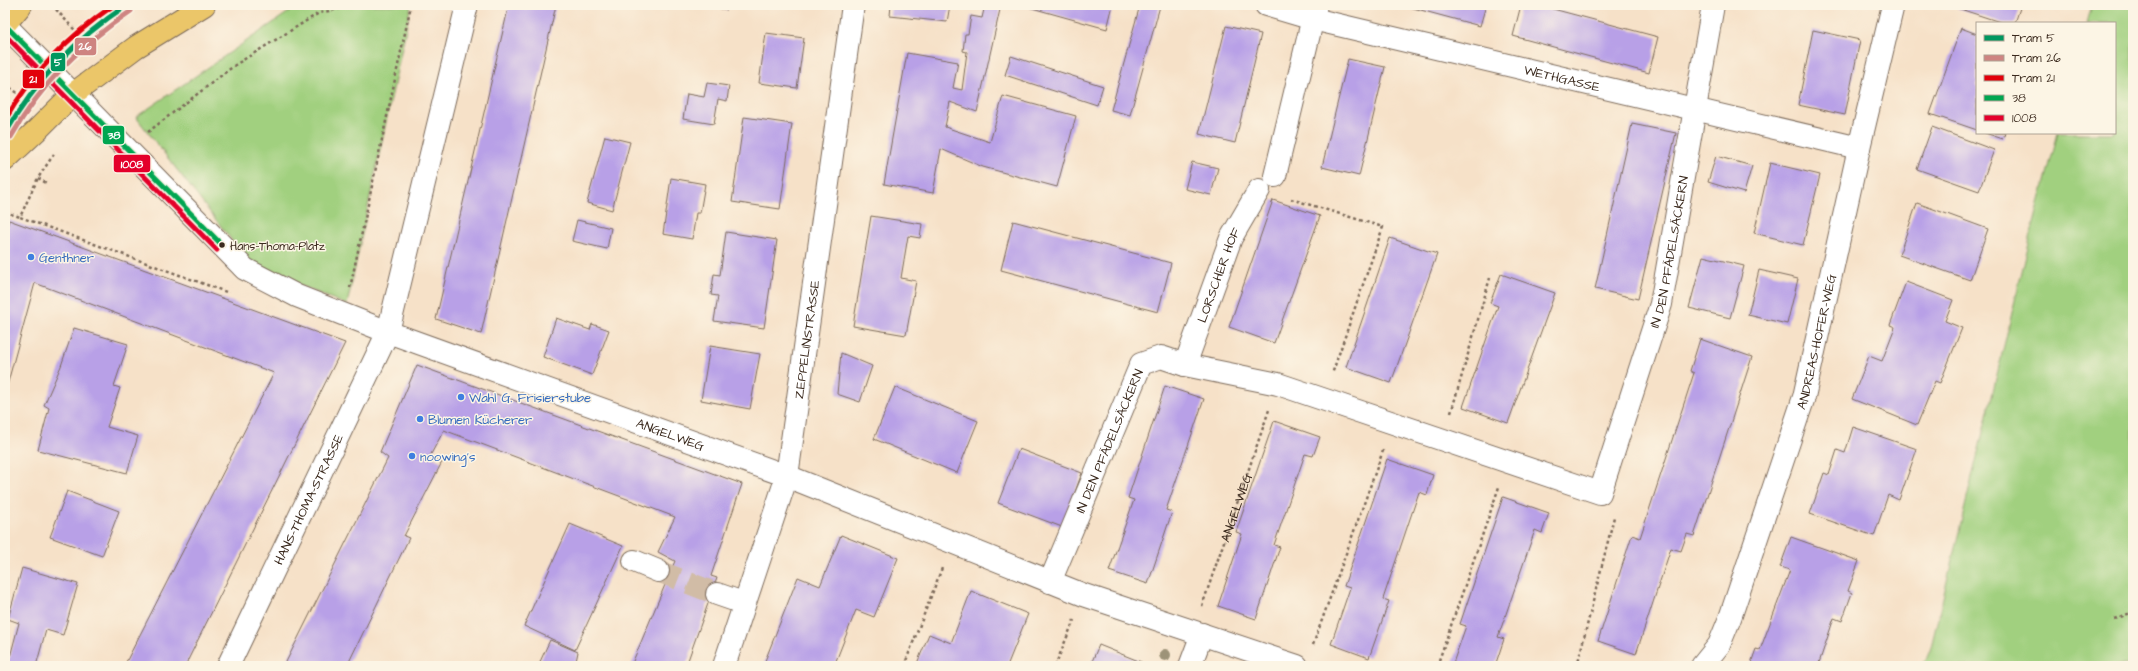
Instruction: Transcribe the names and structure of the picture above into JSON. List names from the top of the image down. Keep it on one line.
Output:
{"streets":{"street":["WETHGASSE","IN DEN PFÄDELSÄCKERN","LORSCHER HOF","ZEPPELINSTRASSE","ANDREAS-HOFER-WEG","ANGELWEG","HANS-THOMA-STRASSE"]},"crossings":[["WETHGASSE","IN DEN PFÄDELSÄCKERN"],["WETHGASSE","LORSCHER HOF"],["WETHGASSE","ANDREAS-HOFER-WEG"],["IN DEN PFÄDELSÄCKERN","LORSCHER HOF"],["IN DEN PFÄDELSÄCKERN","ANGELWEG"],["ZEPPELINSTRASSE","ANGELWEG"],["ANGELWEG","HANS-THOMA-STRASSE"]],"places":["Hans-Thoma-Platz","Genthner","Wahl G. Frisierstube","Blumen Kücherer","noowing's"],"lines":["tram line 5","tram line 21","tram line 26","transit line 38","transit line 1008"],"legend":["Tram 5","Tram 26","Tram 21","38","1008"]}
